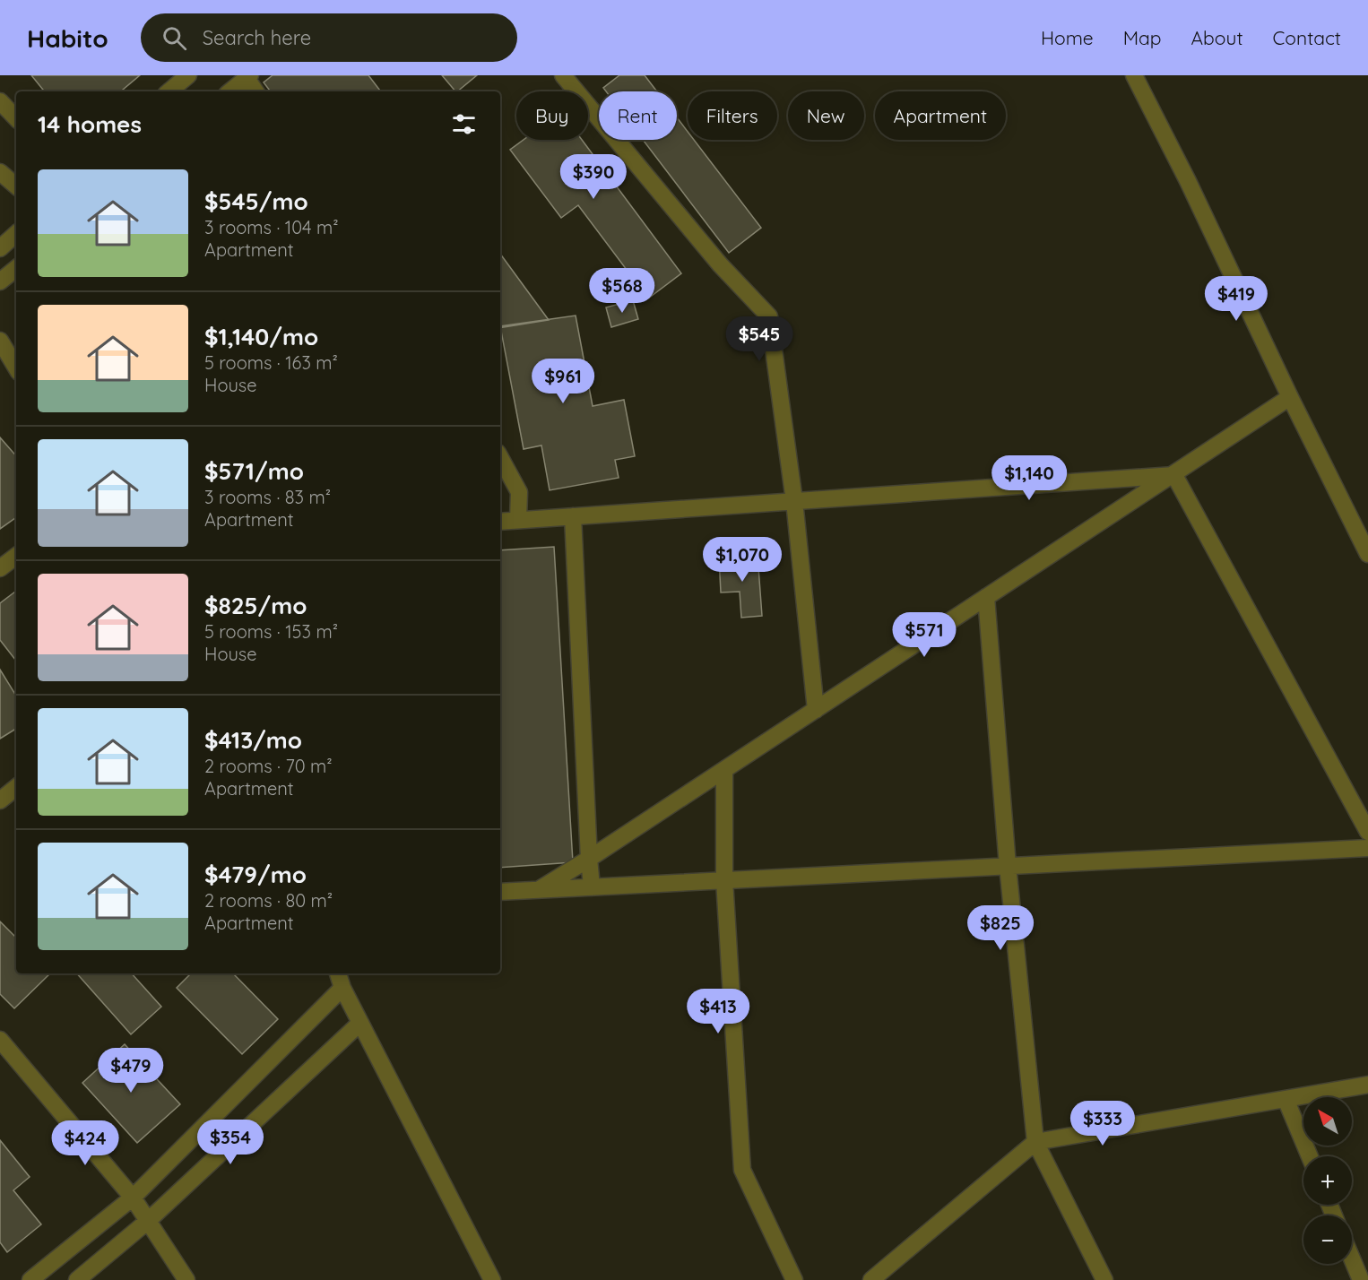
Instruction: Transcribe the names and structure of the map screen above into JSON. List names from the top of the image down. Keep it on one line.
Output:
{"north":"top left","page":{"header":"Habito","search":"Search here","nav":["Home","Map","About","Contact"],"chip":["Buy","Rent","Filters","New","Apartment"],"heading":"14 homes","price":["$390","$568","$419","$545","$961","$1,140","$1,070","$571","$825","$413","$479","$333","$354","$424"],"list":[{"name":"$545/mo","note":"3 rooms · 104 m² · Apartment"},{"name":"$1,140/mo","note":"5 rooms · 163 m² · House"},{"name":"$571/mo","note":"3 rooms · 83 m² · Apartment"},{"name":"$825/mo","note":"5 rooms · 153 m² · House"},{"name":"$413/mo","note":"2 rooms · 70 m² · Apartment"},{"name":"$479/mo","note":"2 rooms · 80 m² · Apartment"}],"map_buttons":["+","−"]}}
